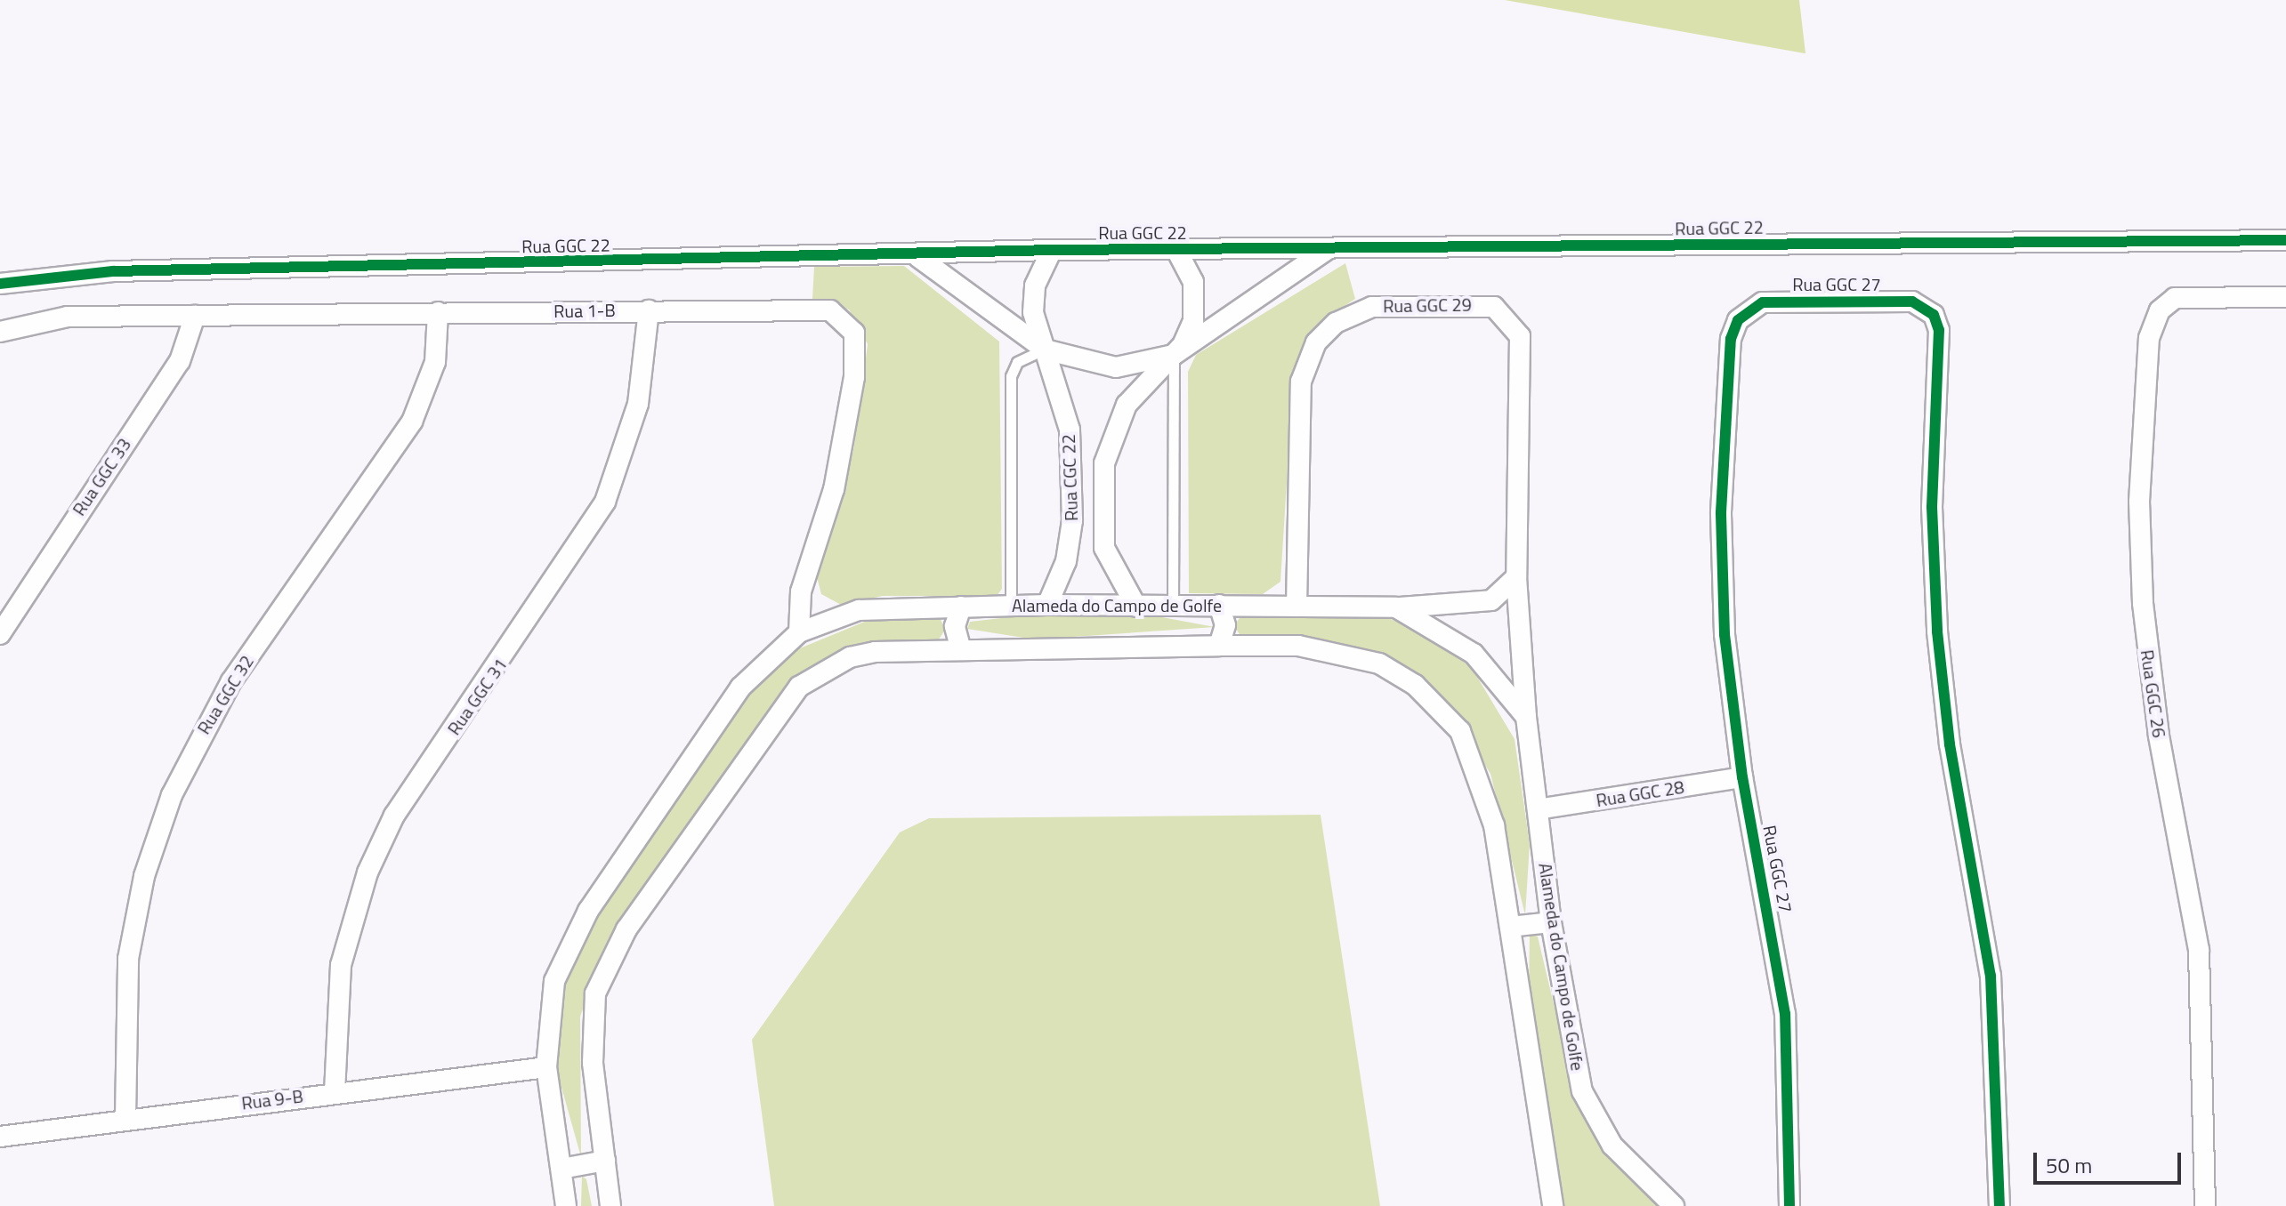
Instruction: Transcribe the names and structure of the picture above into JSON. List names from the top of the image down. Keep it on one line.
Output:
{"streets":{"street":["Rua GGC 22","Rua GGC 27","Rua GGC 29","Rua 1-B","Rua GGC 33","Rua CGC 22","Alameda do Campo de Golfe","Rua GGC 26","Rua GGC 32","Rua GGC 31","Rua GGC 28","Rua 9-B"]},"crossings":[["Rua GGC 22","Rua CGC 22"],["Rua GGC 27","Rua GGC 28"],["Rua GGC 29","Alameda do Campo de Golfe"],["Rua 1-B","Rua GGC 33"],["Rua 1-B","Alameda do Campo de Golfe"],["Rua 1-B","Rua GGC 32"],["Rua 1-B","Rua GGC 31"],["Rua CGC 22","Alameda do Campo de Golfe"],["Alameda do Campo de Golfe","Rua GGC 28"],["Alameda do Campo de Golfe","Rua 9-B"],["Rua GGC 32","Rua 9-B"],["Rua GGC 31","Rua 9-B"]],"scale_bar":"50 m"}
